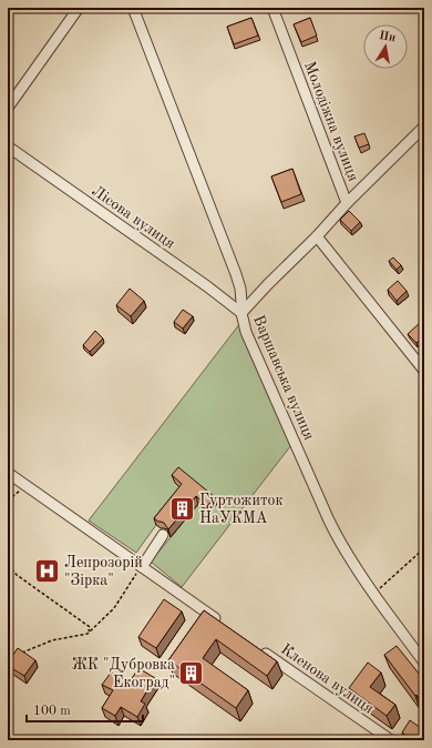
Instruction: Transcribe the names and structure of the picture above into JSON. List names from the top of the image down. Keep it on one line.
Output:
{"streets":{"street":["Молодіжна вулиця","Лісова вулиця","Варшавська вулиця","Кленова вулиця"]},"crossings":[["Молодіжна вулиця","Лісова вулиця"],["Молодіжна вулиця","Варшавська вулиця"],["Лісова вулиця","Варшавська вулиця"]],"places":{"building":["Гуртожиток НаУКМА","ЖК \"Дубровка Екоград\""],"hospital":["Лепрозорій \"Зірка\""]},"scale_bar":"100 m","north":"top"}
